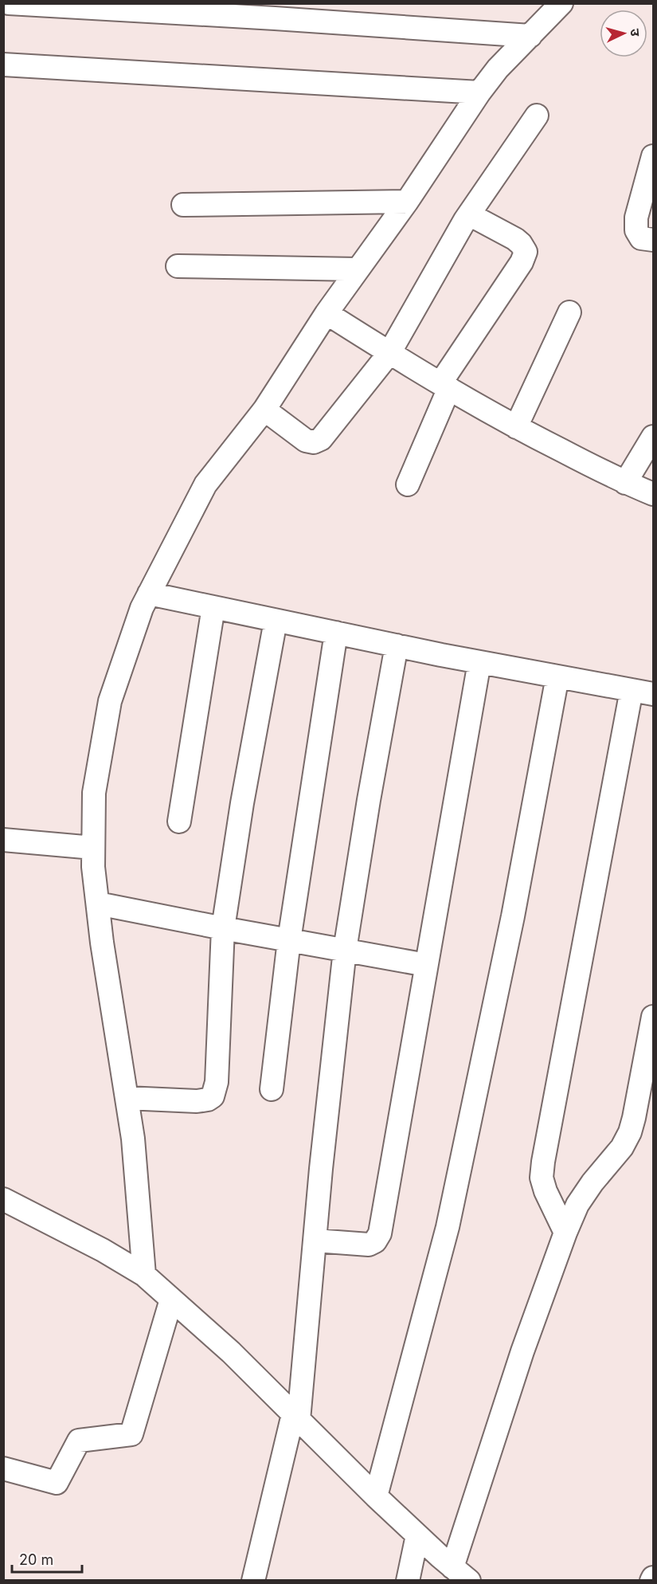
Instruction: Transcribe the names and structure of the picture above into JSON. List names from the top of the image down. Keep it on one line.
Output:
{"scale_bar":"20 m","north":"right"}
